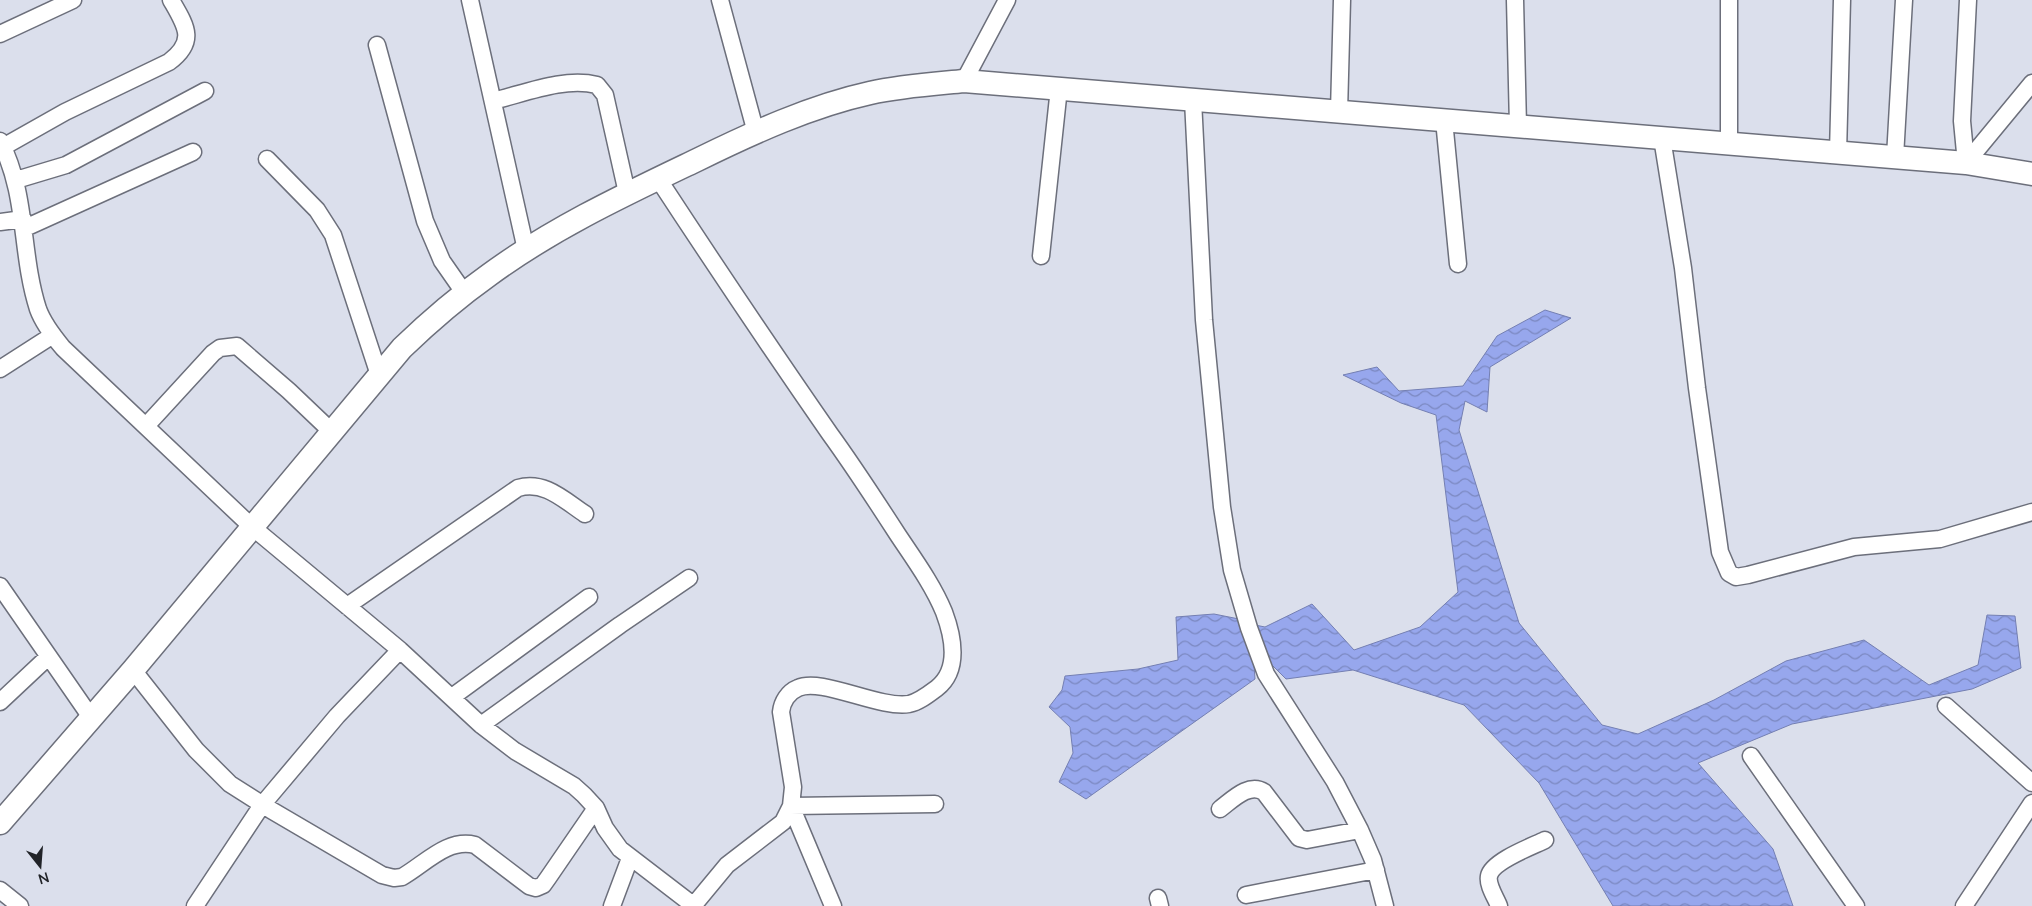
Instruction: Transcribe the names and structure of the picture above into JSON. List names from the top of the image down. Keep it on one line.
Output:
{"north":"bottom"}
